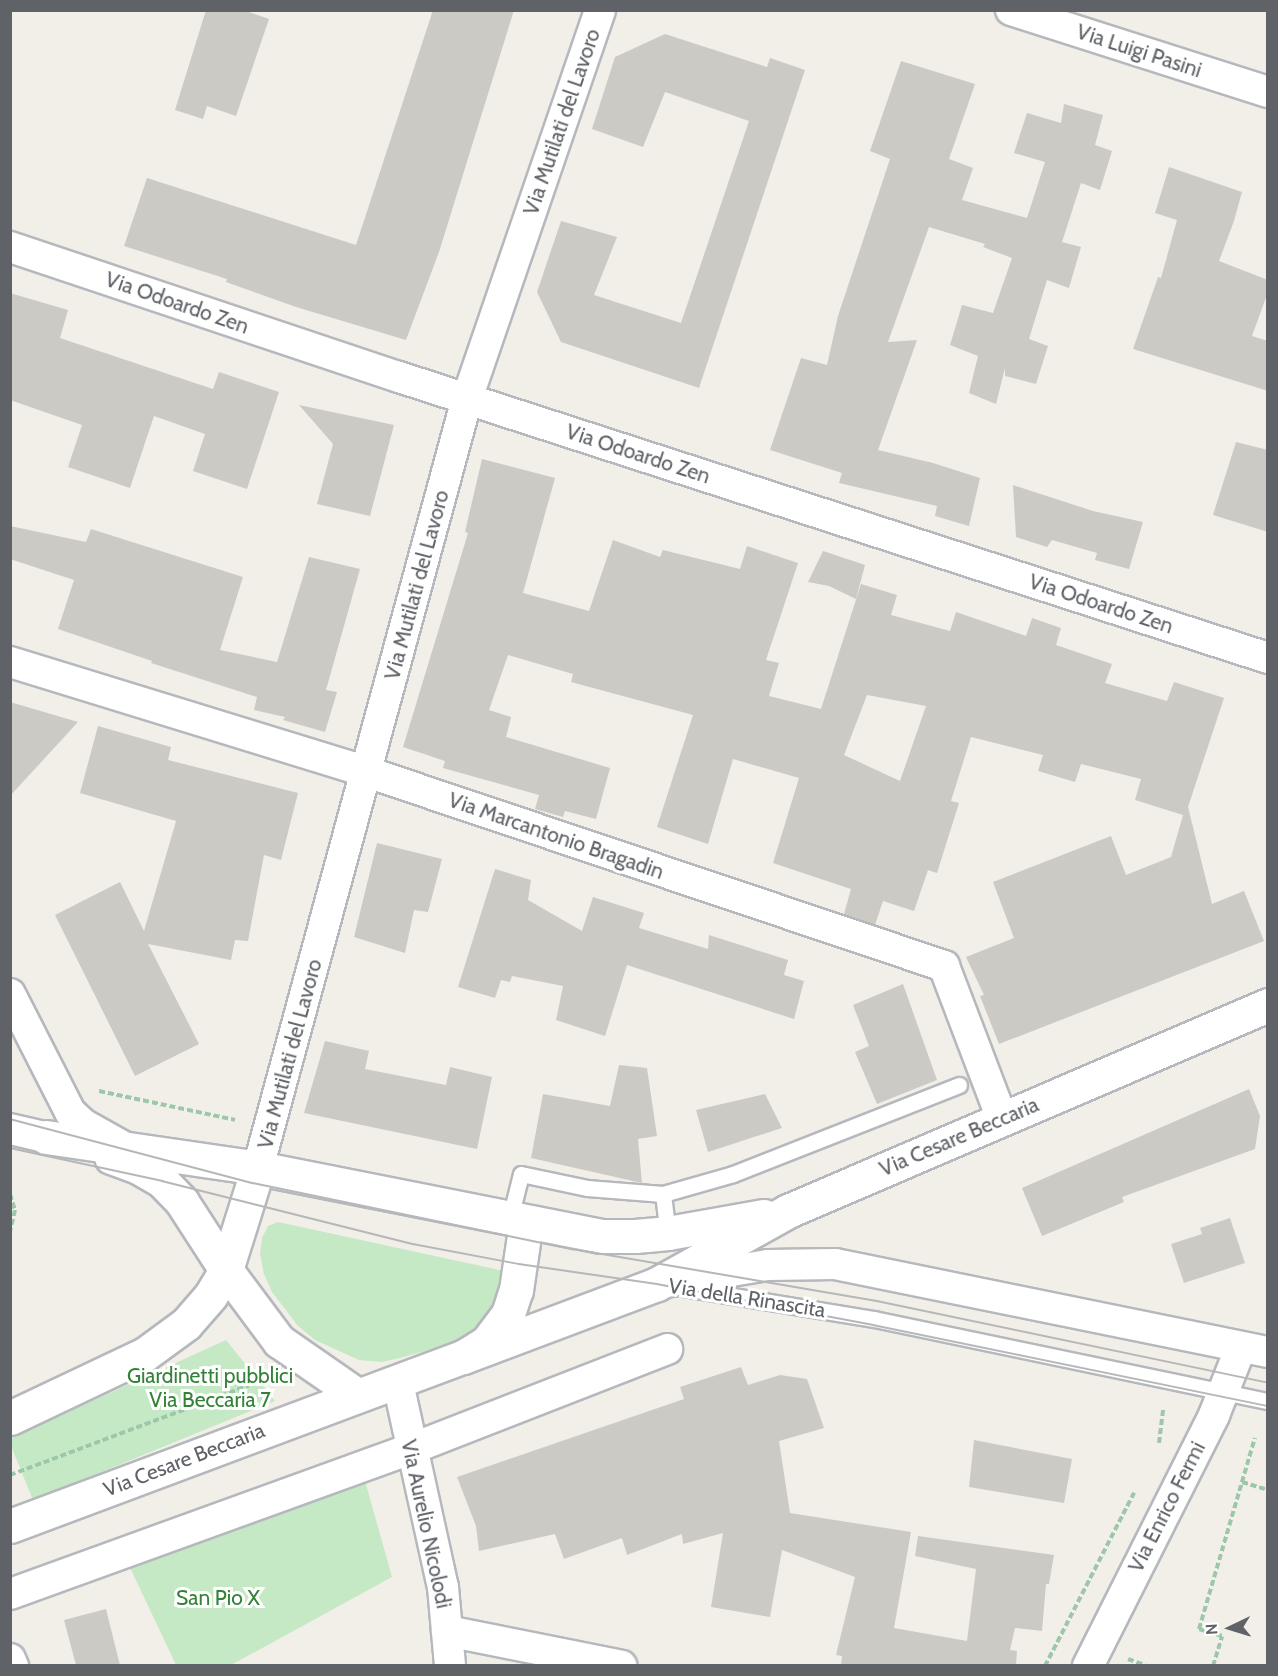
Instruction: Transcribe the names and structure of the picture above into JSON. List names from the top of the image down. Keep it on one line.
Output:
{"streets":{"street":["Via Luigi Pasini","Via Mutilati del Lavoro","Via Odoardo Zen","Via Marcantonio Bragadin","Via Cesare Beccaria","Via della Rinascita","Via Enrico Fermi","Via Aurelio Nicolodi"]},"crossings":[["Via Mutilati del Lavoro","Via Odoardo Zen"],["Via Mutilati del Lavoro","Via Marcantonio Bragadin"],["Via Marcantonio Bragadin","Via Cesare Beccaria"],["Via Cesare Beccaria","Via della Rinascita"],["Via Cesare Beccaria","Via Aurelio Nicolodi"],["Via della Rinascita","Via Enrico Fermi"]],"parks":["Giardinetti pubblici Via Beccaria 7","San Pio X"],"north":"left"}
